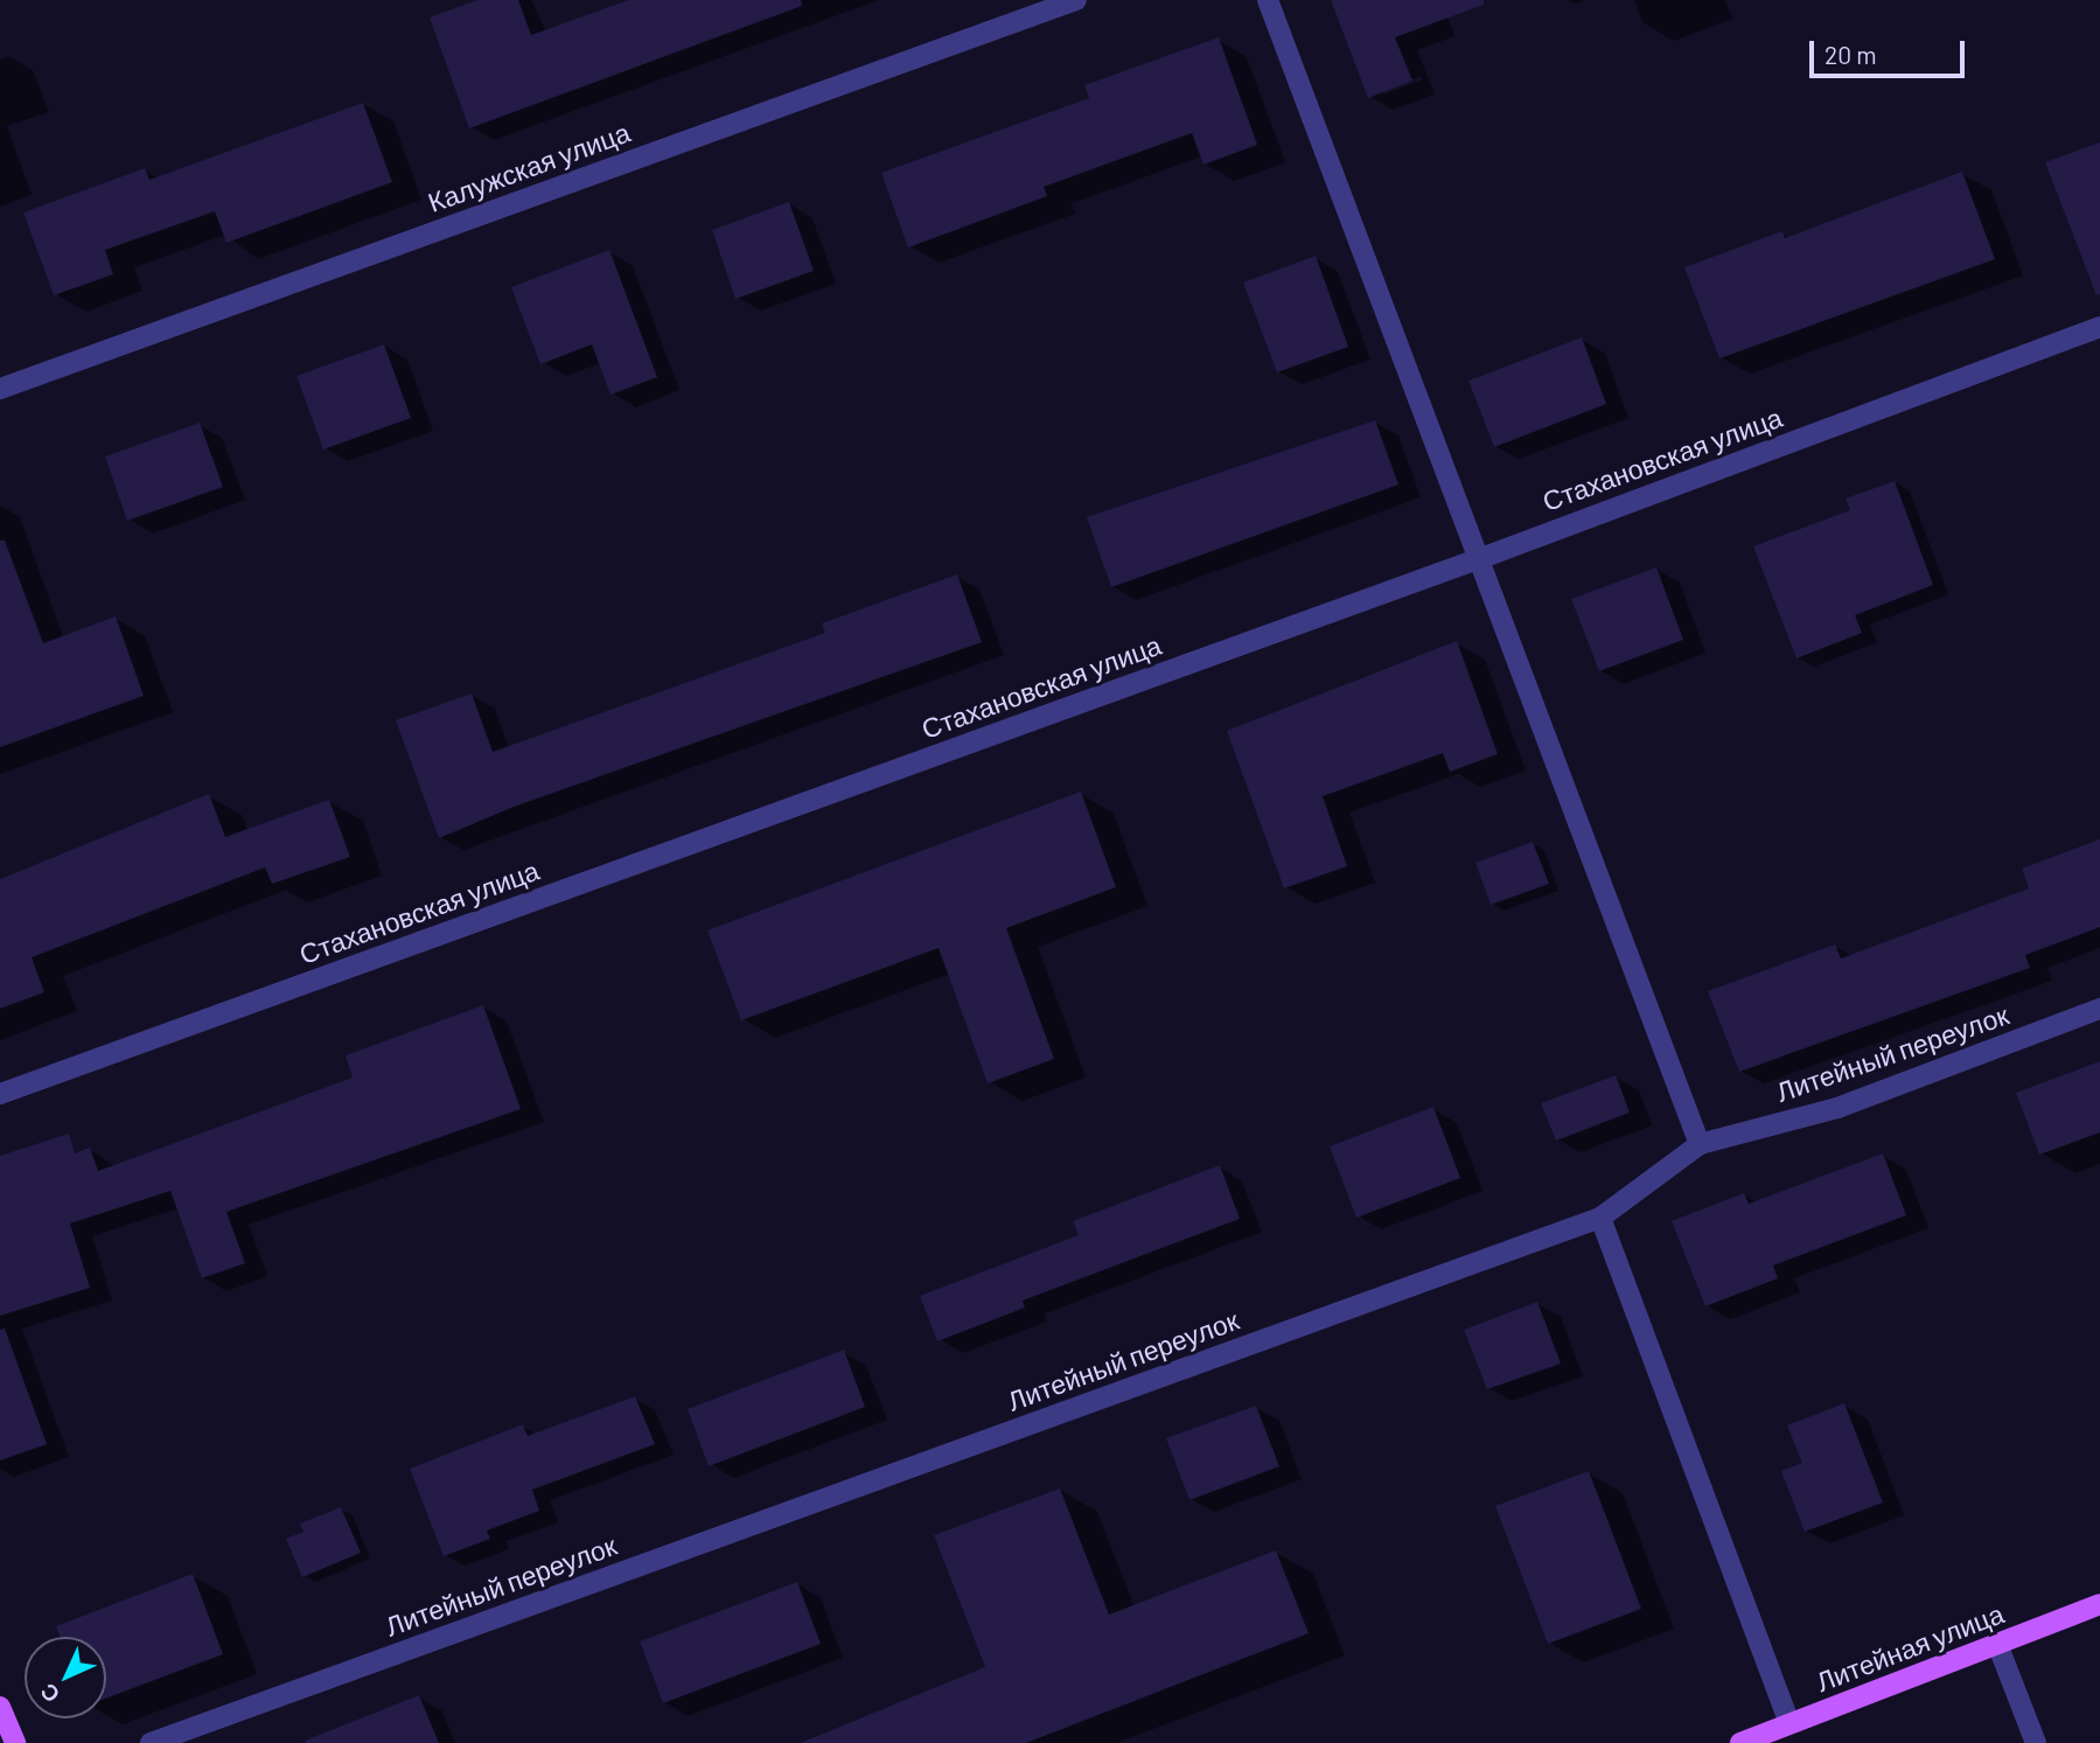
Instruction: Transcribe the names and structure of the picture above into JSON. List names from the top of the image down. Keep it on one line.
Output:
{"streets":{"main road":["Литейная улица"],"street":["Калужская улица","Стахановская улица","Литейный переулок"]},"scale_bar":"20 m","north":"bottom left"}
